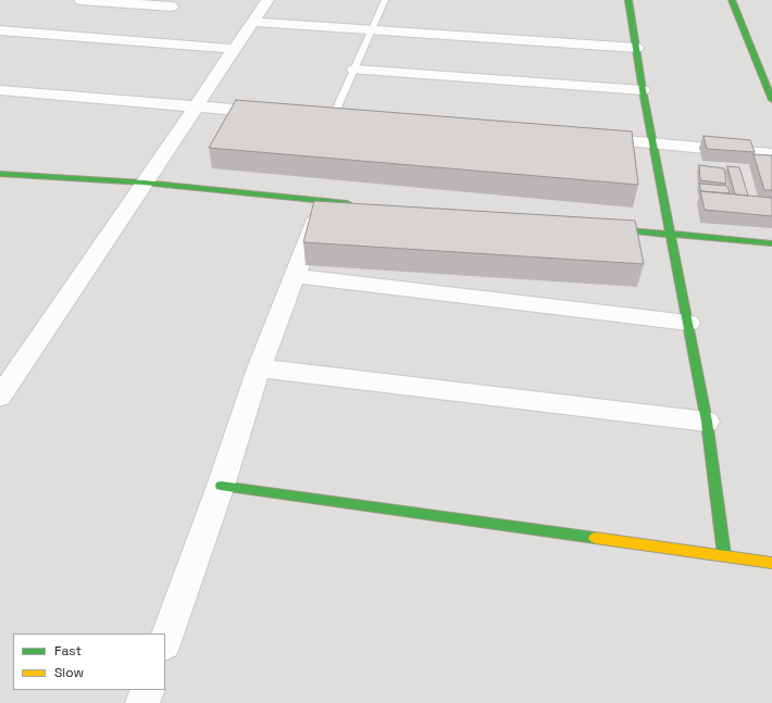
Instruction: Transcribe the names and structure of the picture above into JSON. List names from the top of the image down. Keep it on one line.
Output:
{"legend":["Fast","Slow"]}
